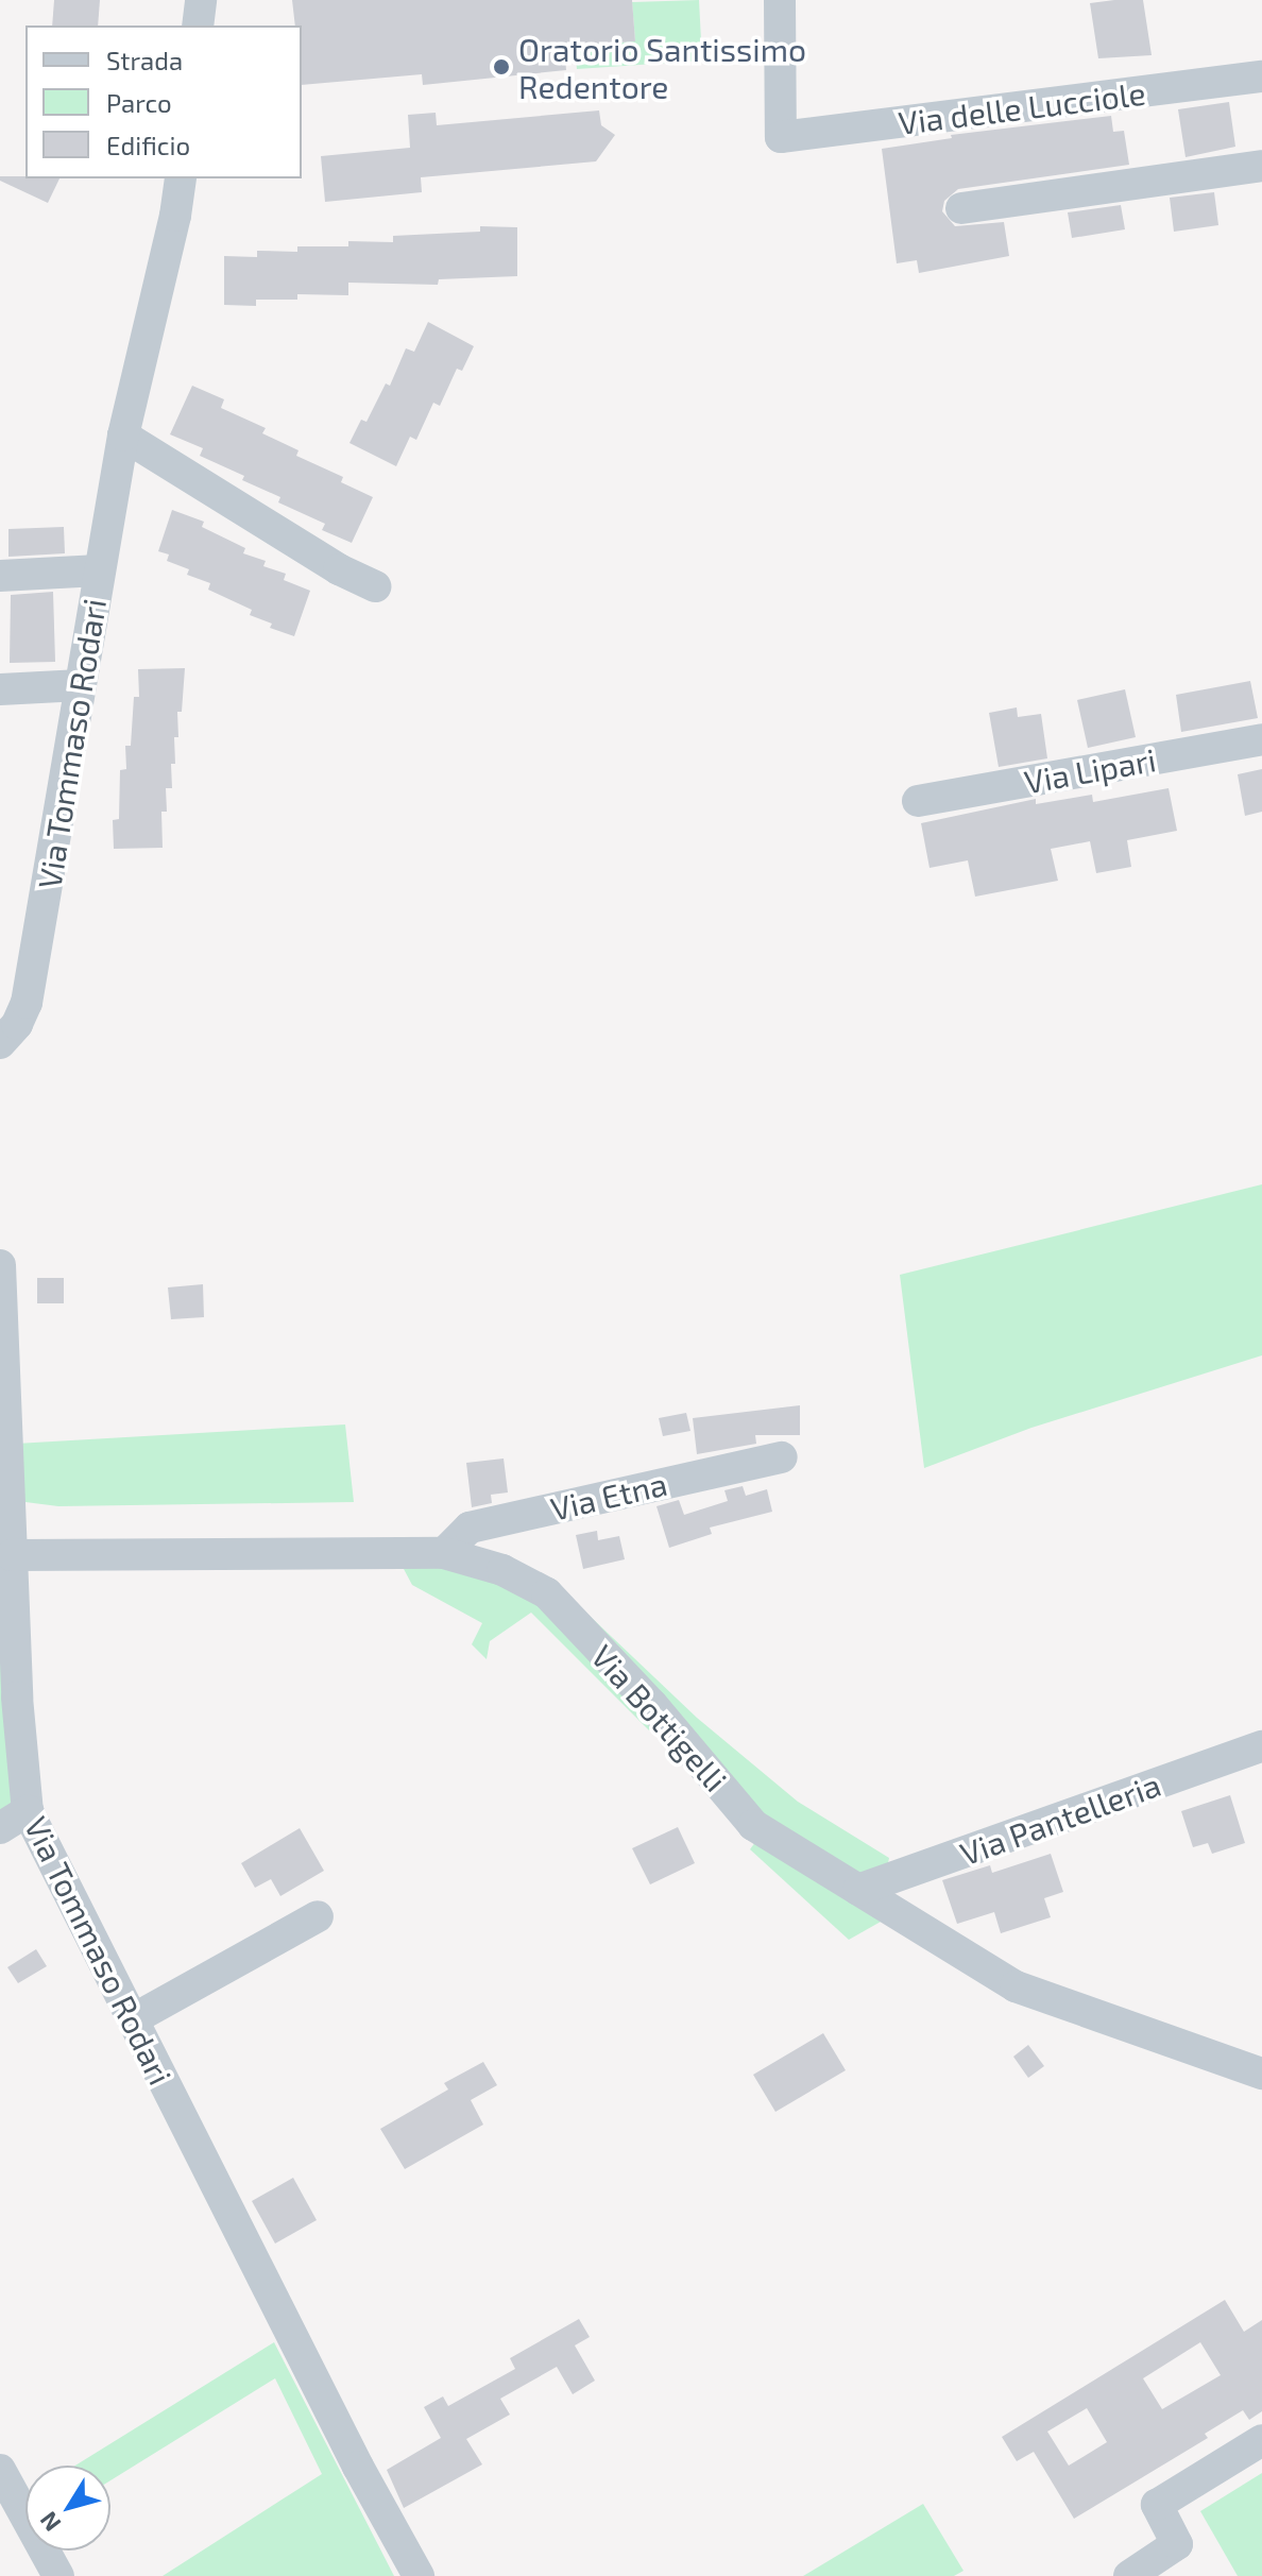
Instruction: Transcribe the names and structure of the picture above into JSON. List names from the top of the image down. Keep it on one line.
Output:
{"streets":{"street":["Via delle Lucciole","Via Tommaso Rodari","Via Lipari","Via Etna","Via Bottigelli","Via Pantelleria"]},"crossings":[["Via Tommaso Rodari","Via Bottigelli"],["Via Etna","Via Bottigelli"],["Via Bottigelli","Via Pantelleria"]],"places":["Oratorio Santissimo Redentore"],"legend":["Strada","Parco","Edificio"],"north":"bottom left"}
